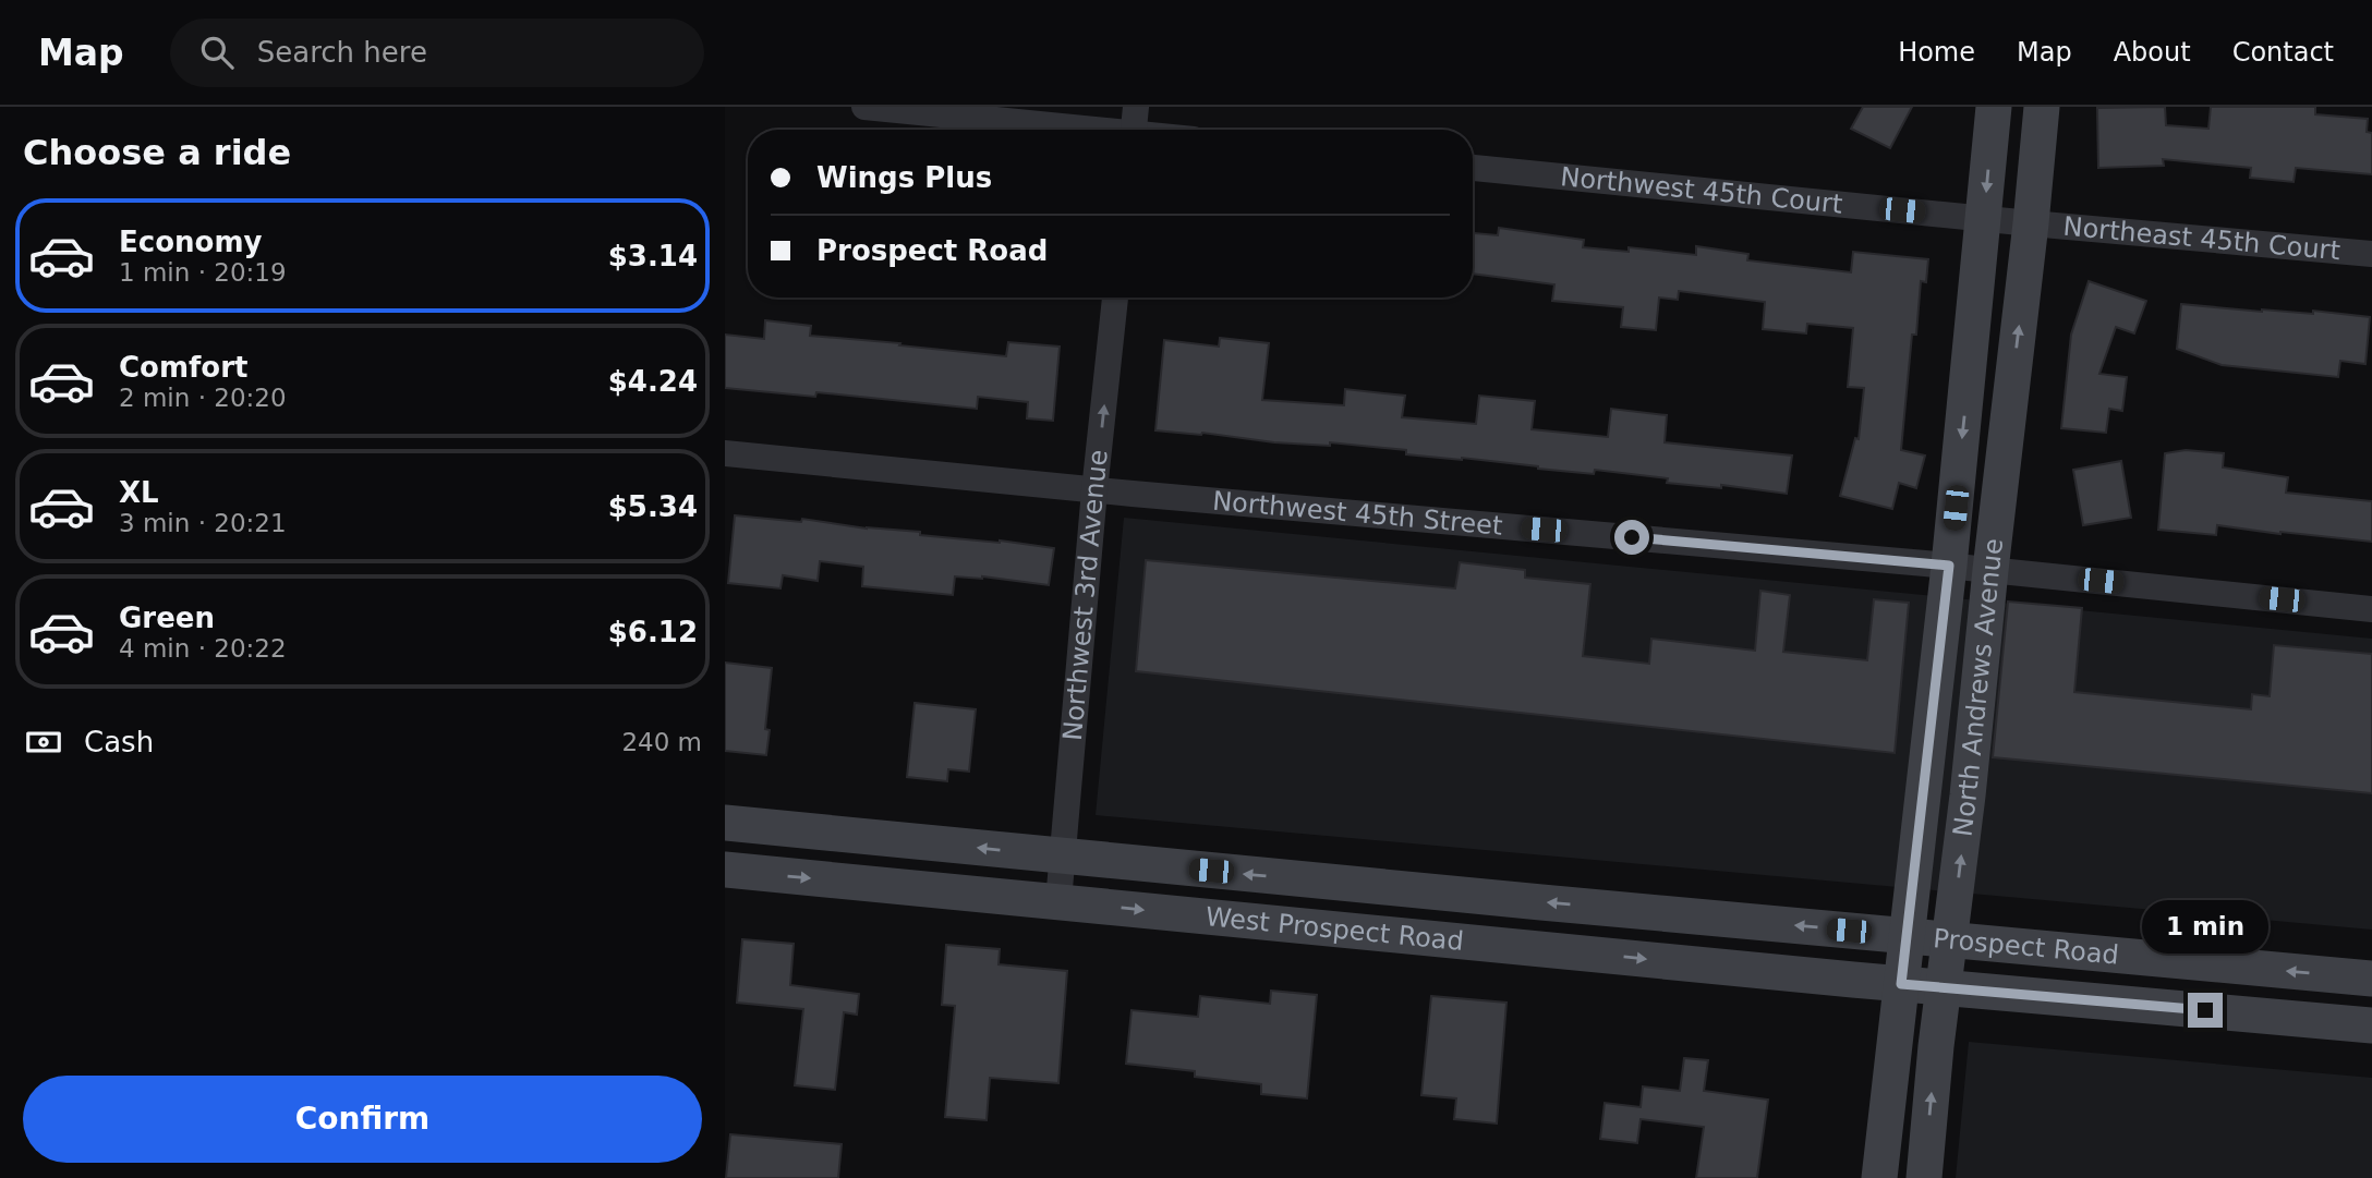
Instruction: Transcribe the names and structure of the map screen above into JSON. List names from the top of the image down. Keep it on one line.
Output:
{"streets":{"main road":["North Andrews Avenue","West Prospect Road","Prospect Road"],"street":["Northwest 45th Court","Northeast 45th Court","Northwest 45th Street","Northwest 3rd Avenue"]},"crossings":[["Northwest 45th Court","Northeast 45th Court"],["Northwest 45th Court","North Andrews Avenue"],["Northeast 45th Court","North Andrews Avenue"],["Northwest 45th Street","Northwest 3rd Avenue"],["Northwest 45th Street","North Andrews Avenue"],["Northwest 3rd Avenue","West Prospect Road"],["North Andrews Avenue","West Prospect Road"],["North Andrews Avenue","Prospect Road"],["West Prospect Road","Prospect Road"]],"page":{"header":"Map","search":"Search here","nav":["Home","Map","About","Contact"],"heading":"Choose a ride","banner":["Wings Plus","Prospect Road"],"list":[{"name":"Economy","note":"1 min · 20:19","value":"$3.14"},{"name":"Comfort","note":"2 min · 20:20","value":"$4.24"},{"name":"XL","note":"3 min · 20:21","value":"$5.34"},{"name":"Green","note":"4 min · 20:22","value":"$6.12"}],"pay":["Cash","240 m"],"bubble":"1 min","buttons":"Confirm"}}
